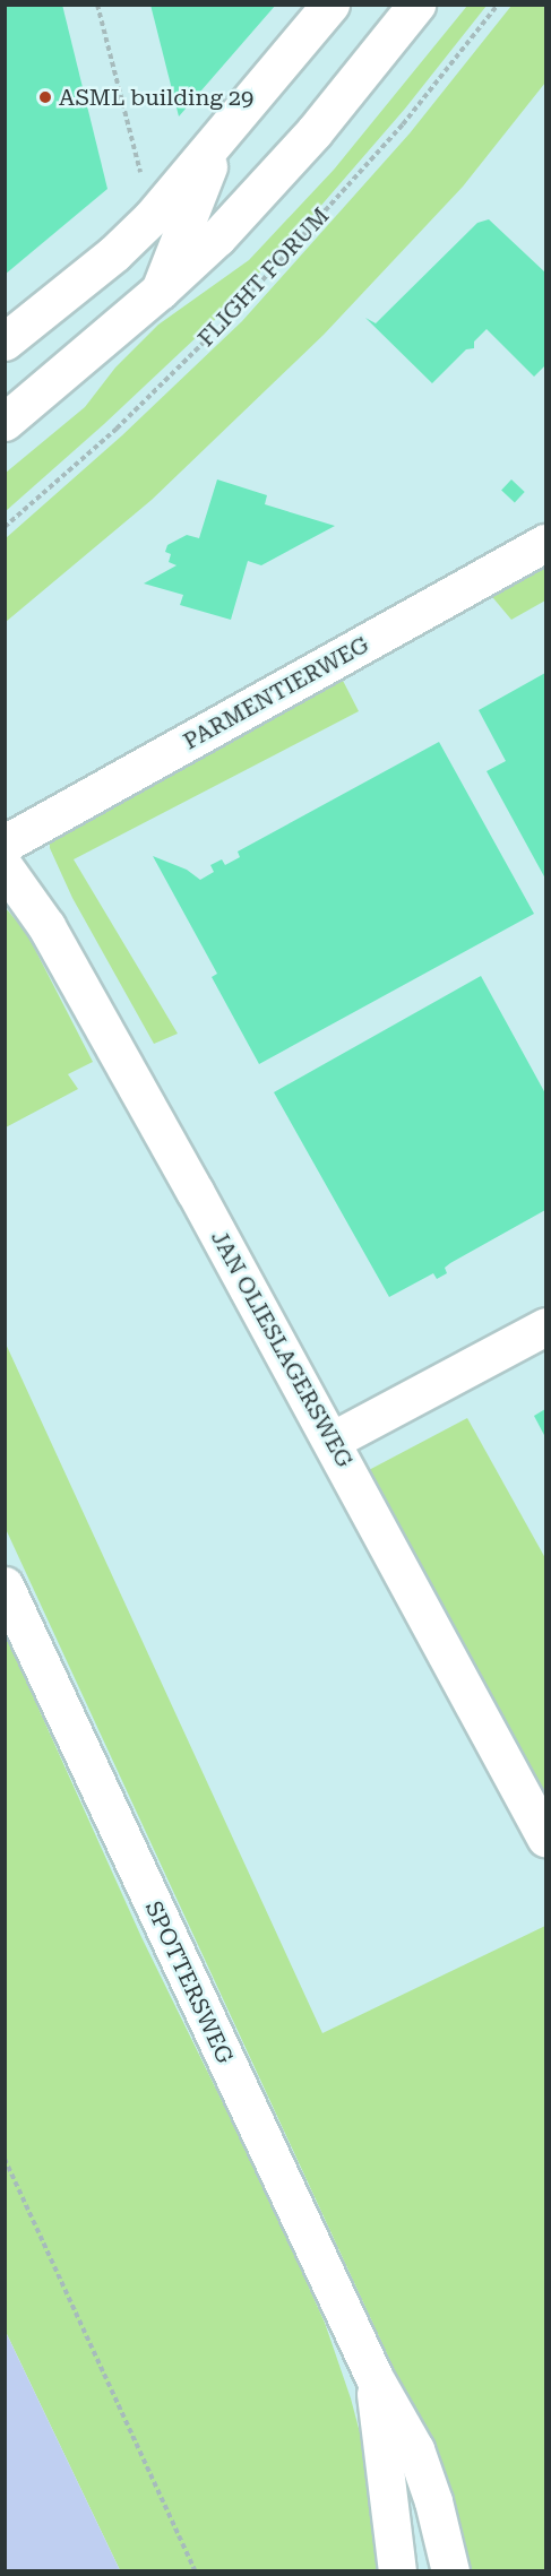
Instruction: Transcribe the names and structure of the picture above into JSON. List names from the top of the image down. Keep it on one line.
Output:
{"streets":{"street":["PARMENTIERWEG","JAN OLIESLAGERSWEG","SPOTTERSWEG"],"path":["FLIGHT FORUM"]},"places":["ASML building 29"]}
